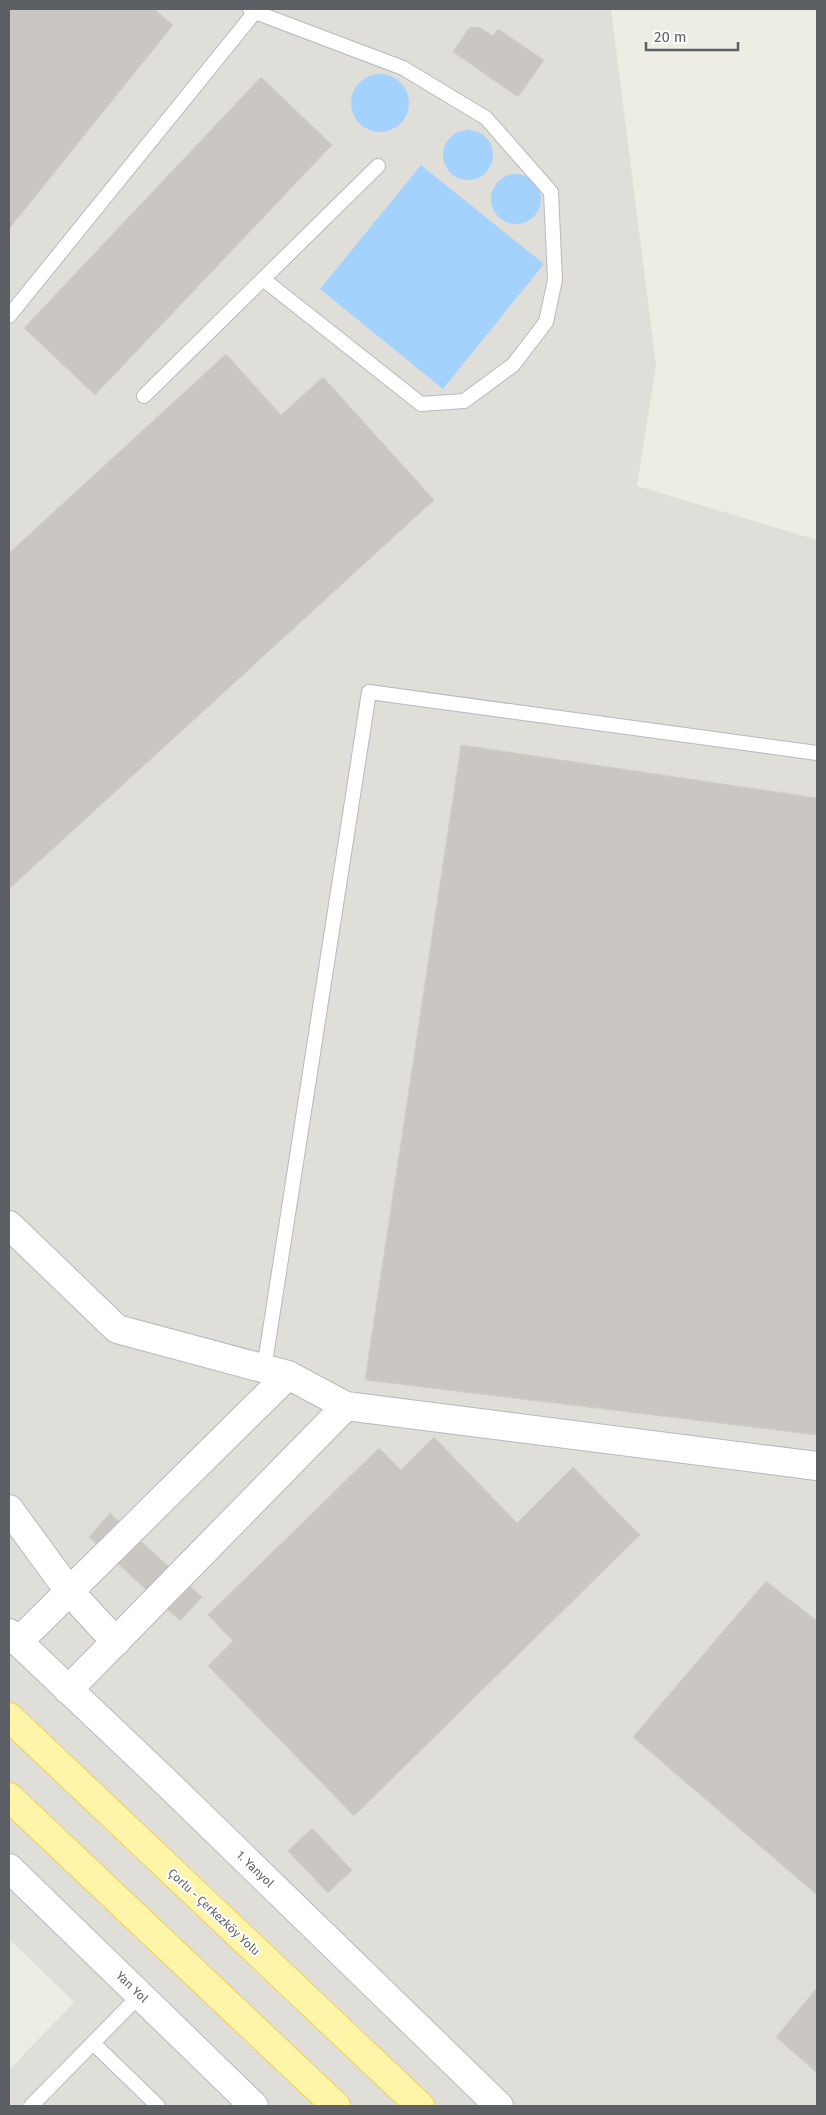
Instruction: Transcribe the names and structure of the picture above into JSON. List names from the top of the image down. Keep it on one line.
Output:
{"streets":{"main road":["Çorlu - Çerkezköy Yolu"],"street":["1. Yanyol","Yan Yol"]},"scale_bar":"20 m"}
